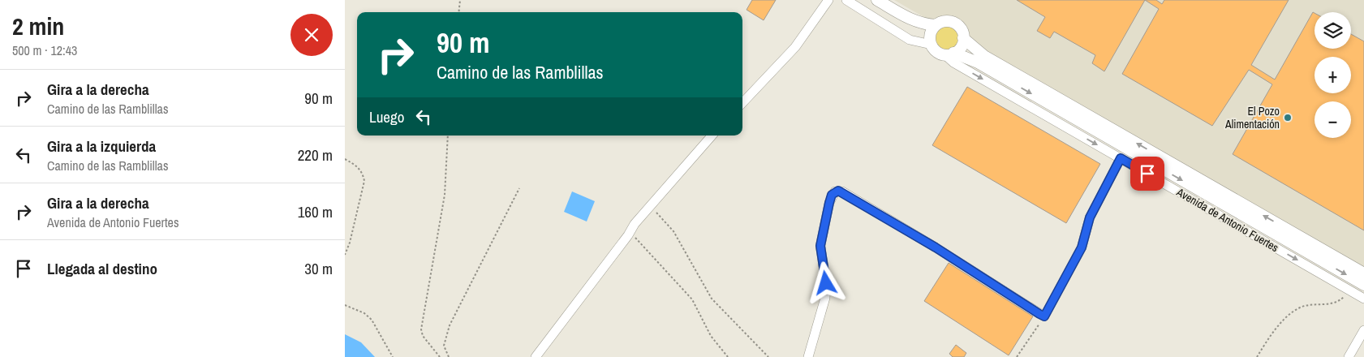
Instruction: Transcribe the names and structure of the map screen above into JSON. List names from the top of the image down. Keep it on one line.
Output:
{"streets":{"main road":["Avenida de Antonio Fuertes"]},"places":["El Pozo Alimentación"],"page":{"heading":["2 min","500 m · 12:43"],"map_buttons":["+","−"],"turn":["90 m","Camino de las Ramblillas"],"list":[{"name":"Gira a la derecha","note":"Camino de las Ramblillas","value":"90 m"},{"name":"Gira a la izquierda","note":"Camino de las Ramblillas","value":"220 m"},{"name":"Gira a la derecha","note":"Avenida de Antonio Fuertes","value":"160 m"},{"name":"Llegada al destino","value":"30 m"}],"then":"Luego"}}
